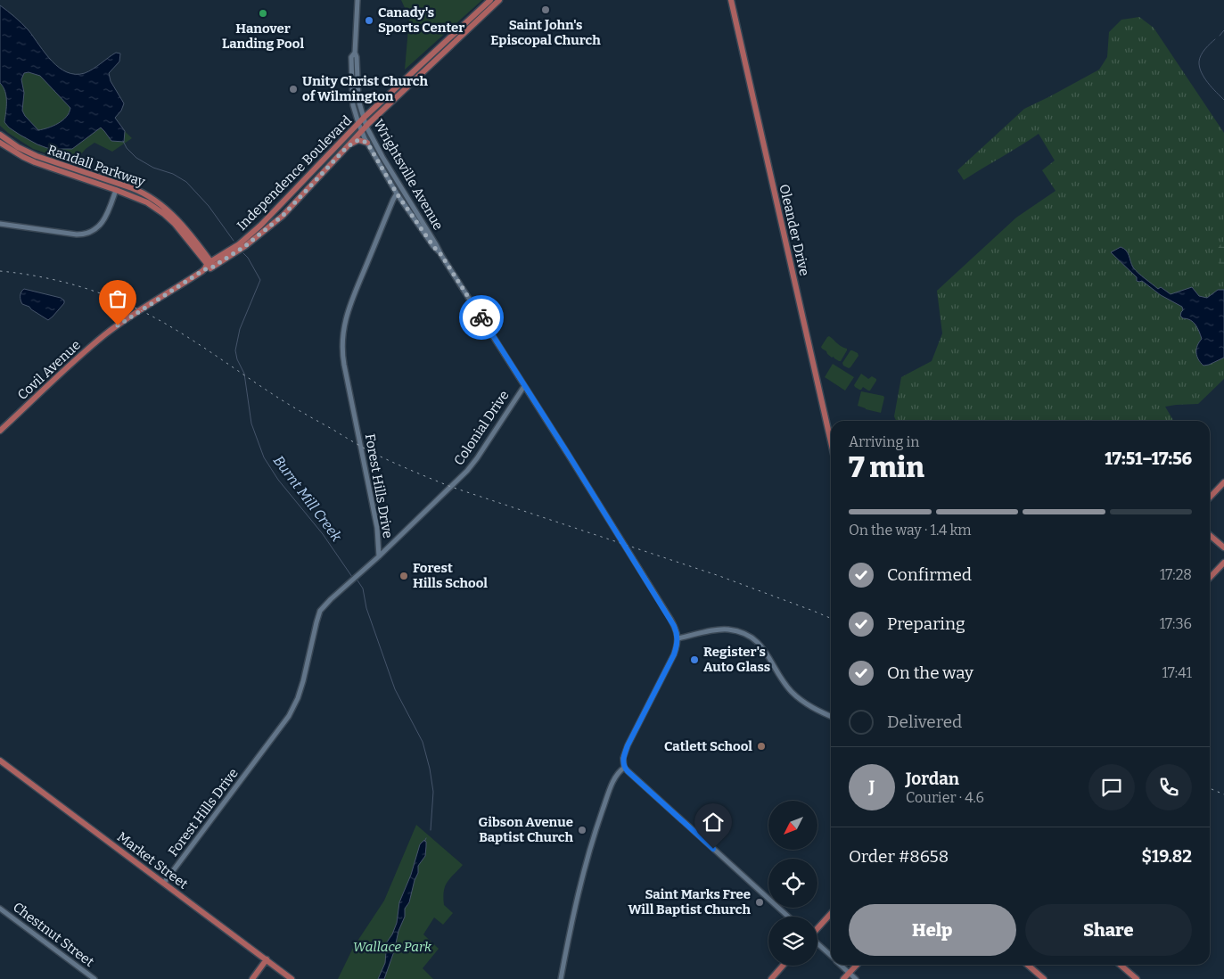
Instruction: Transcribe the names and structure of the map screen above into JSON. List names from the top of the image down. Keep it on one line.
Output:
{"streets":{"main road":["Randall Parkway","Independence Boulevard","Oleander Drive","Covil Avenue","Market Street"],"street":["Wrightsville Avenue","Colonial Drive","Forest Hills Drive","Chestnut Street"]},"crossings":[["Randall Parkway","Independence Boulevard"],["Randall Parkway","Covil Avenue"],["Independence Boulevard","Wrightsville Avenue"],["Independence Boulevard","Covil Avenue"],["Wrightsville Avenue","Colonial Drive"],["Wrightsville Avenue","Forest Hills Drive"],["Colonial Drive","Forest Hills Drive"],["Forest Hills Drive","Market Street"]],"water":["Burnt Mill Creek"],"parks":["Wallace Park"],"places":["Saint John's Episcopal Church","Hanover Landing Pool","Canady's Sports Center","Unity Christ Church of Wilmington","Forest Hills School","Register's Auto Glass","Catlett School","Gibson Avenue Baptist Church","Saint Marks Free Will Baptist Church"],"north":"bottom left","page":{"heading":["7 min","Arriving in","17:51–17:56"],"panel":["Jordan","Courier · 4.6","Order #8658","$19.82"],"bar":"On the way · 1.4 km","list":[["Confirmed","17:28"],["Preparing","17:36"],["On the way","17:41"],"Delivered"],"round":"J","buttons":["Help","Share"]}}
